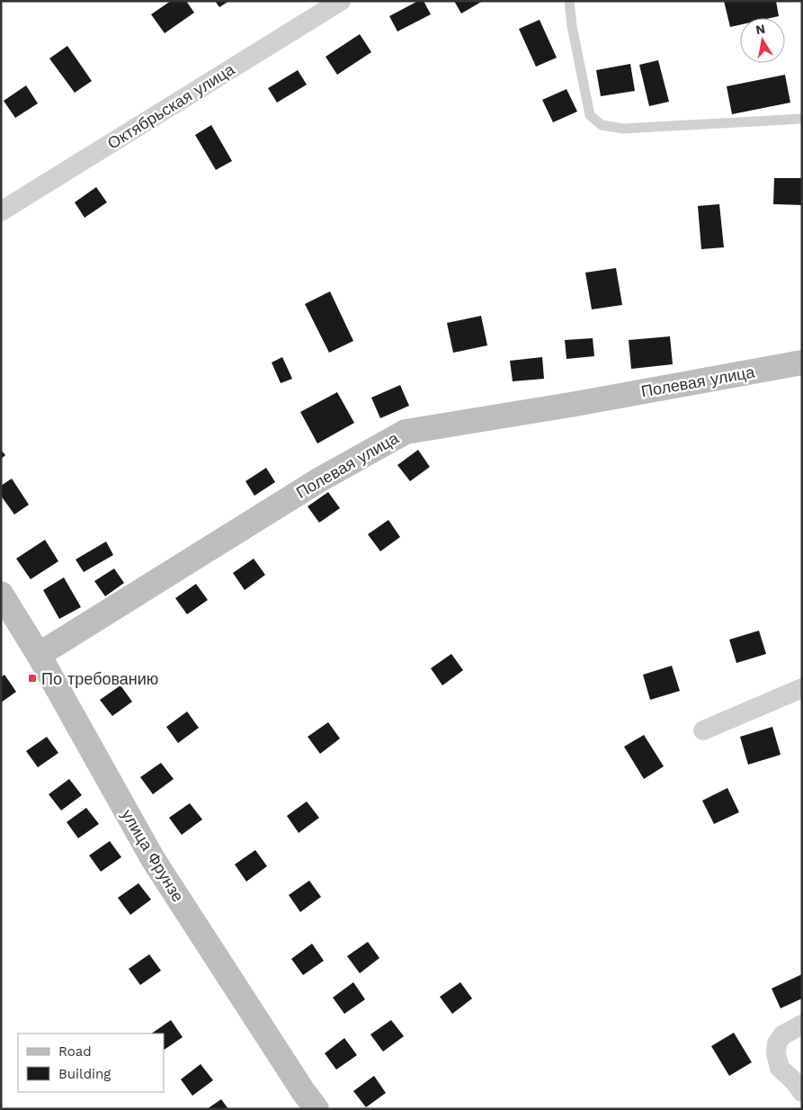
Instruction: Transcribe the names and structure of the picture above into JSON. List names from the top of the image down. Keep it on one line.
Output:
{"streets":{"street":["Октябрьская улица","Полевая улица","улица Фрунзе"]},"crossings":[["Полевая улица","улица Фрунзе"]],"places":{"transit":["По требованию"]},"legend":["Road","Building"],"north":"top"}
